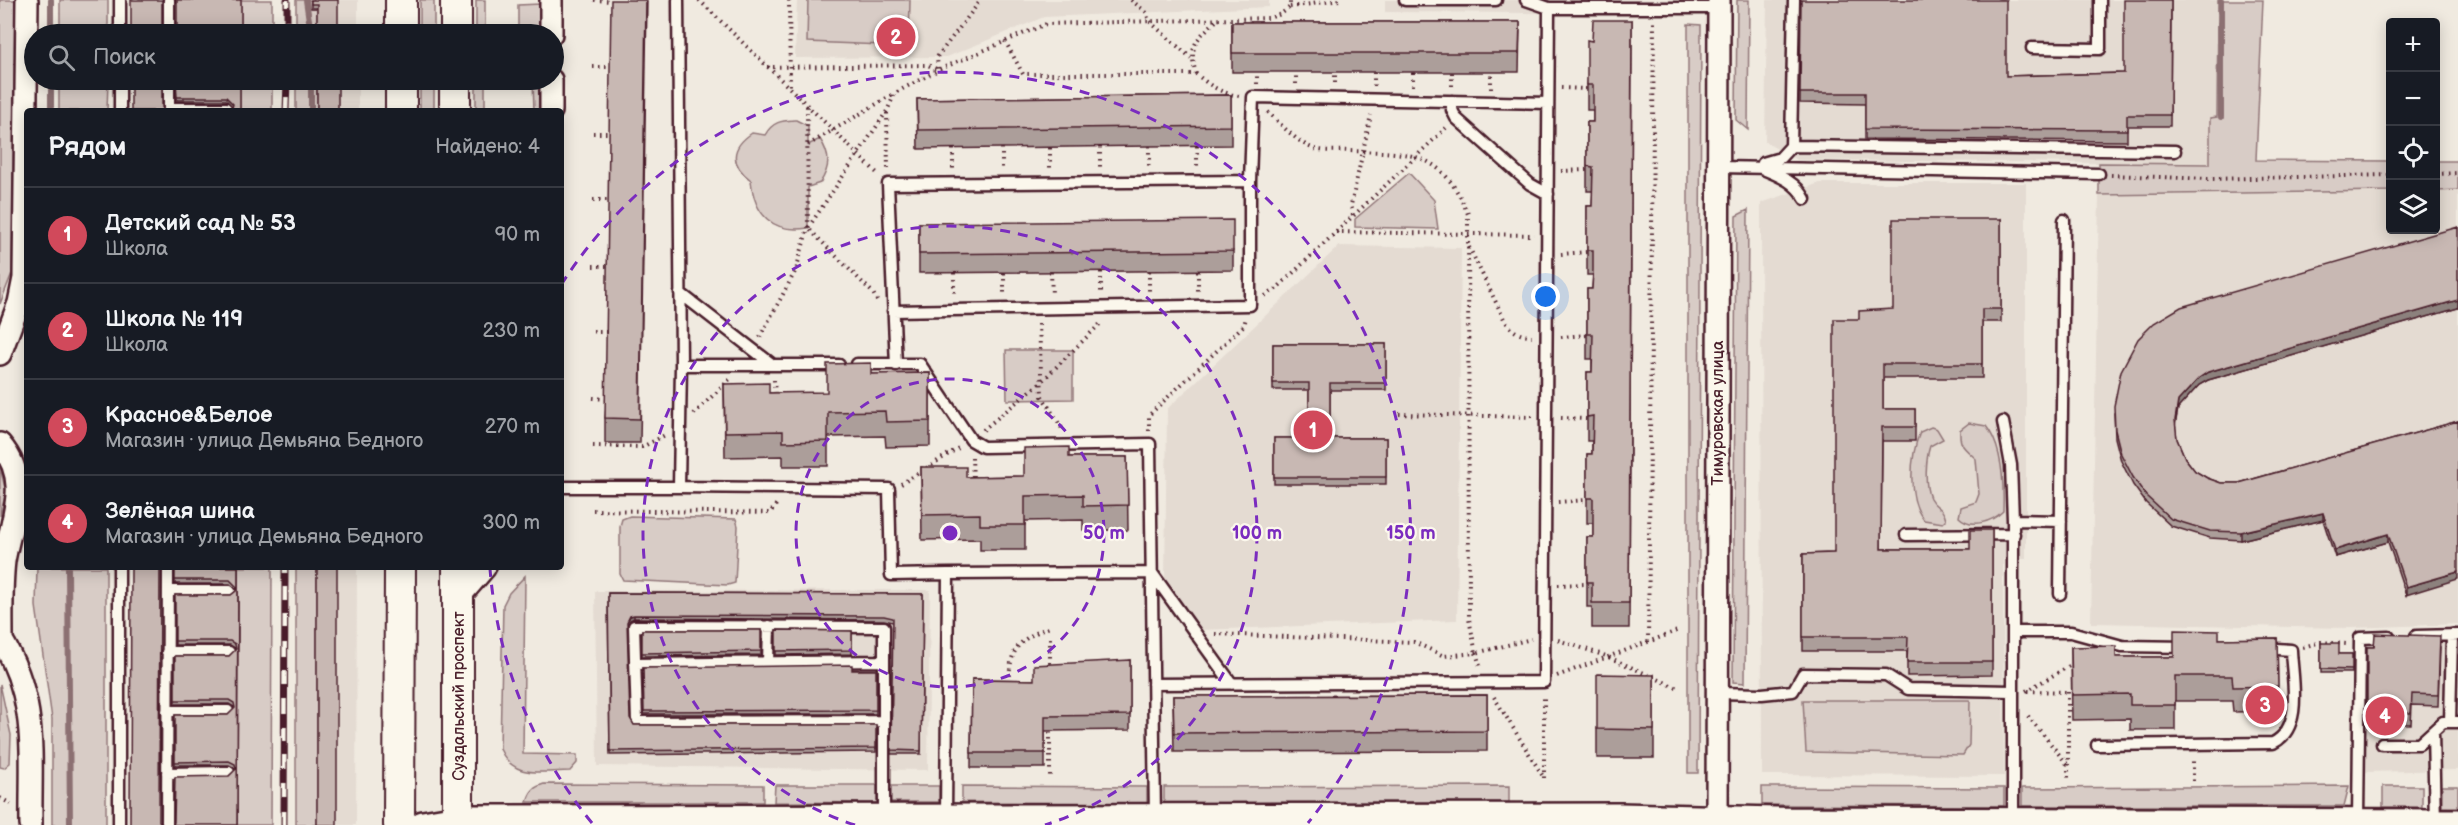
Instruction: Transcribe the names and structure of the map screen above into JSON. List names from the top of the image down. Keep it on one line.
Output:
{"streets":{"main road":["Суздальский проспект"],"street":["Тимуровская улица"]},"page":{"pins":["2","1","3","4"],"map_buttons":["+","−"],"search":"Поиск","heading":["Рядом","Найдено: 4"],"list":[{"mark":"1","name":"Детский сад № 53","note":"Школа","value":"90 m"},{"mark":"2","name":"Школа № 119","note":"Школа","value":"230 m"},{"mark":"3","name":"Красное&Белое","note":"Магазин · улица Демьяна Бедного","value":"270 m"},{"mark":"4","name":"Зелёная шина","note":"Магазин · улица Демьяна Бедного","value":"300 m"}]},"rings":["50 m","100 m","150 m"]}
